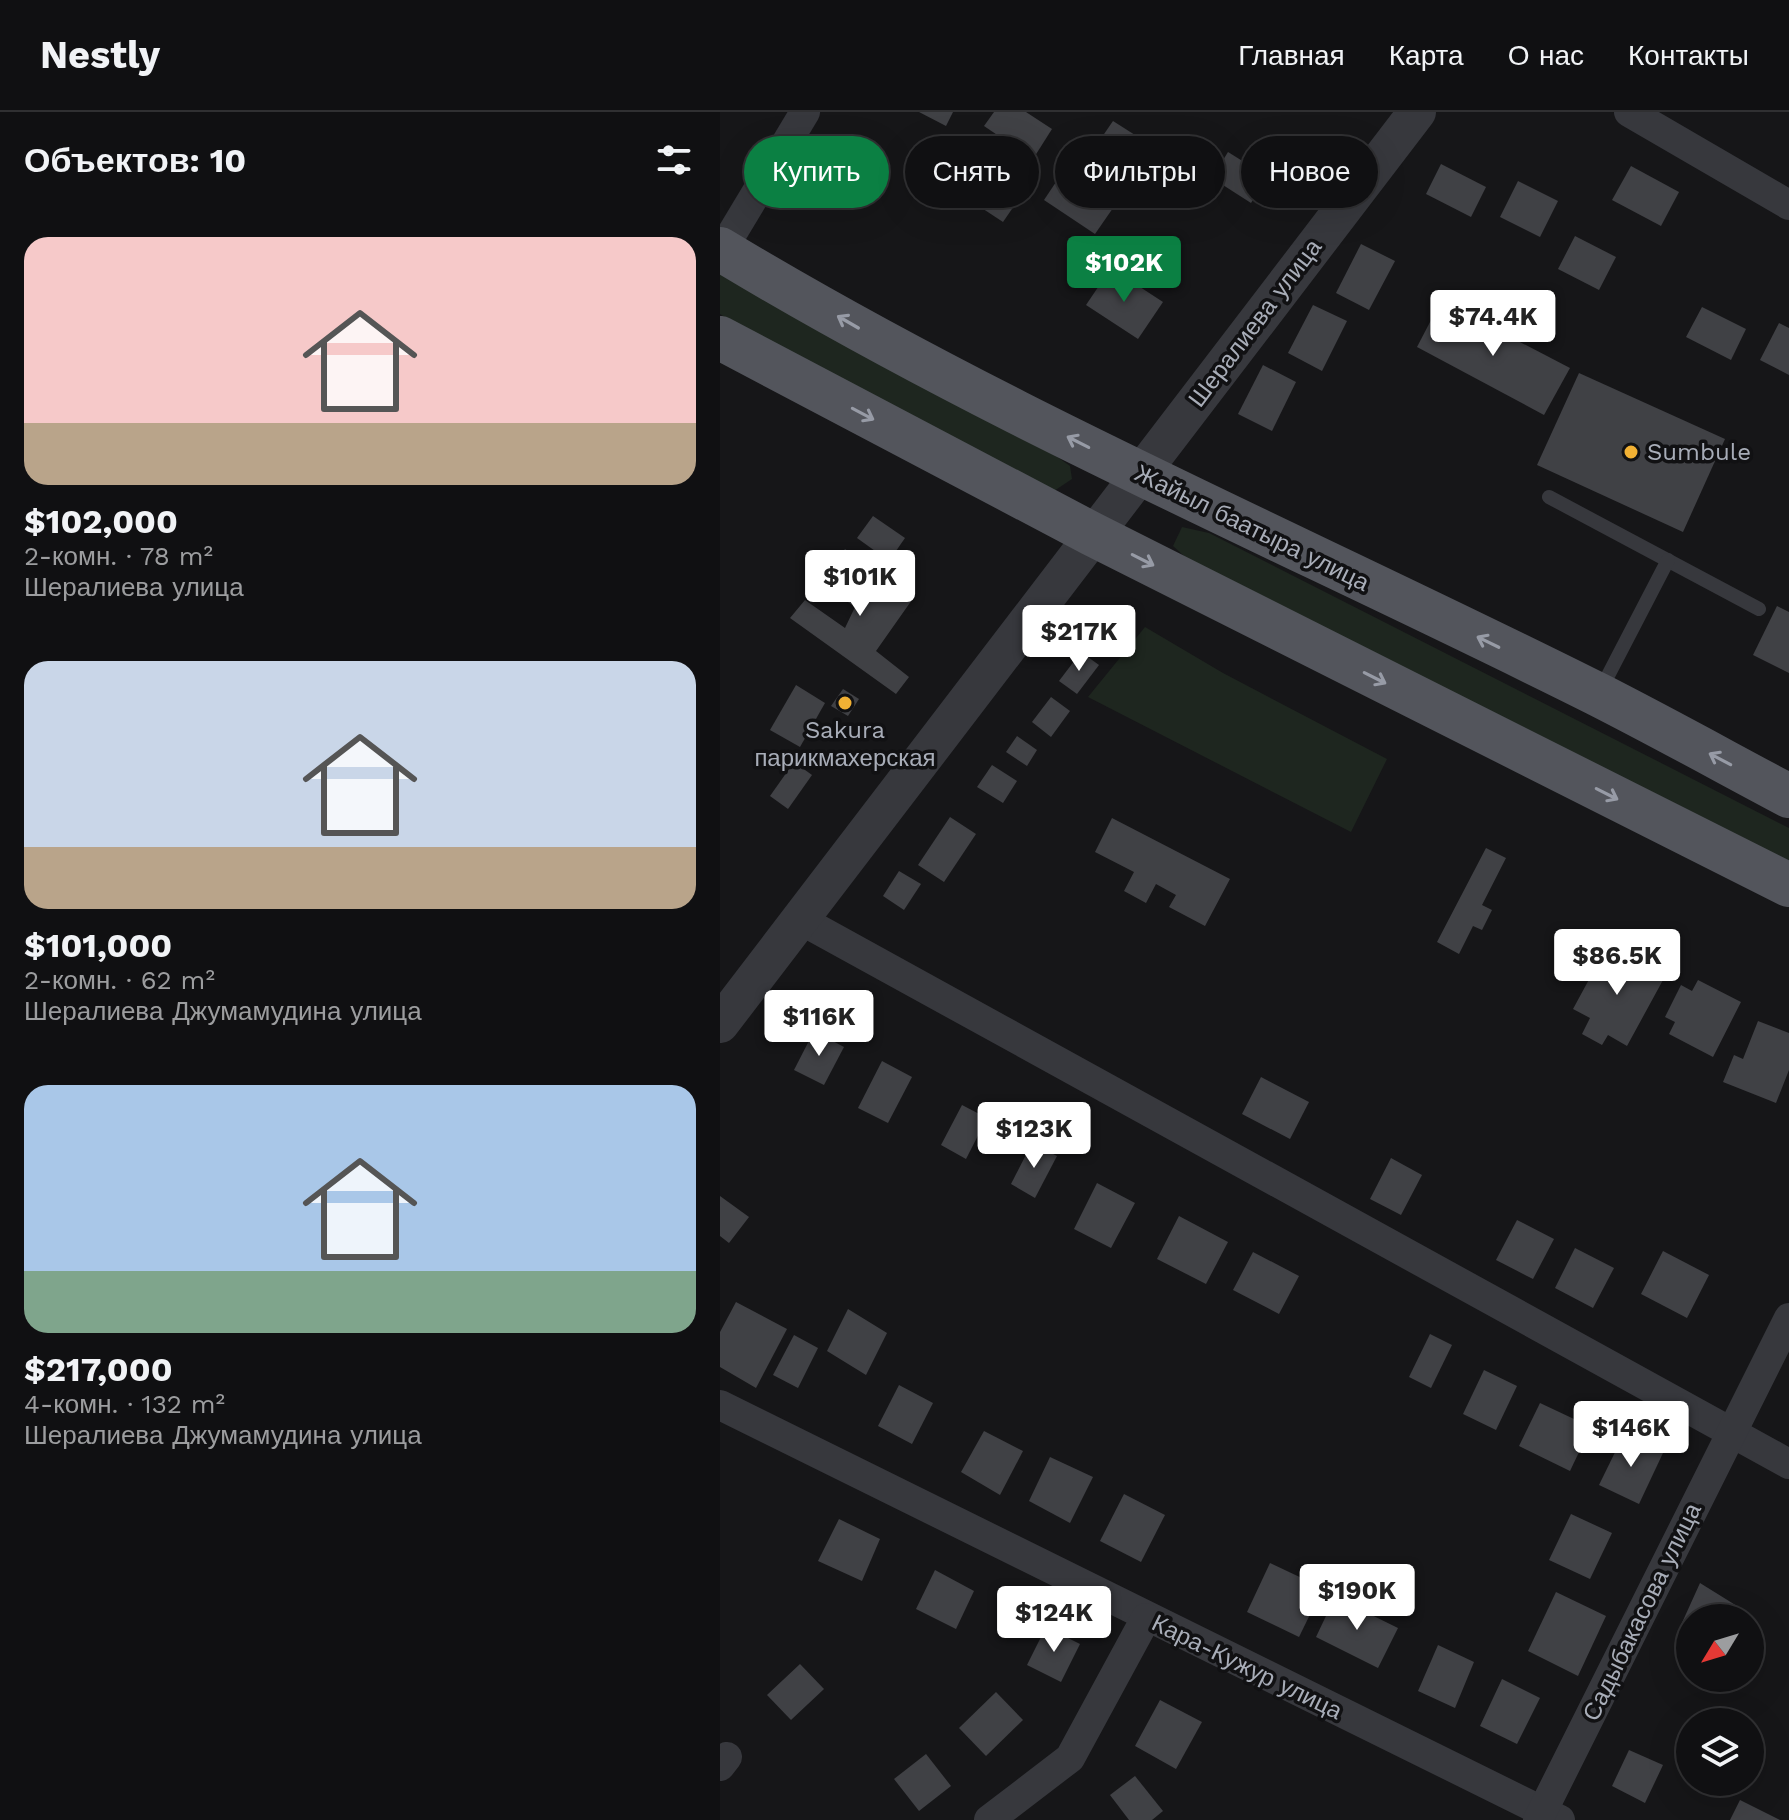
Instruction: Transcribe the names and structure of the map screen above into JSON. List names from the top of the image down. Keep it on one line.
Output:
{"streets":{"main road":["Жайыл баатыра улица"],"street":["Шералиева улица","Садыбакасова улица","Кара-Кужур улица"]},"crossings":[["Шералиева улица","Жайыл баатыра улица"],["Садыбакасова улица","Кара-Кужур улица"]],"places":["Sumbule","Sakura парикмахерская"],"north":"bottom left","page":{"header":"Nestly","nav":["Главная","Карта","О нас","Контакты"],"heading":"Объектов: 10","chip":["Купить","Снять","Фильтры","Новое"],"list":[{"name":"$102,000","note":"2-комн. · 78 m² · Шералиева улица"},{"name":"$101,000","note":"2-комн. · 62 m² · Шералиева Джумамудина улица"},{"name":"$217,000","note":"4-комн. · 132 m² · Шералиева Джумамудина улица"}],"price":["$102K","$74.4K","$101K","$217K","$86.5K","$116K","$123K","$146K","$190K","$124K"]}}
